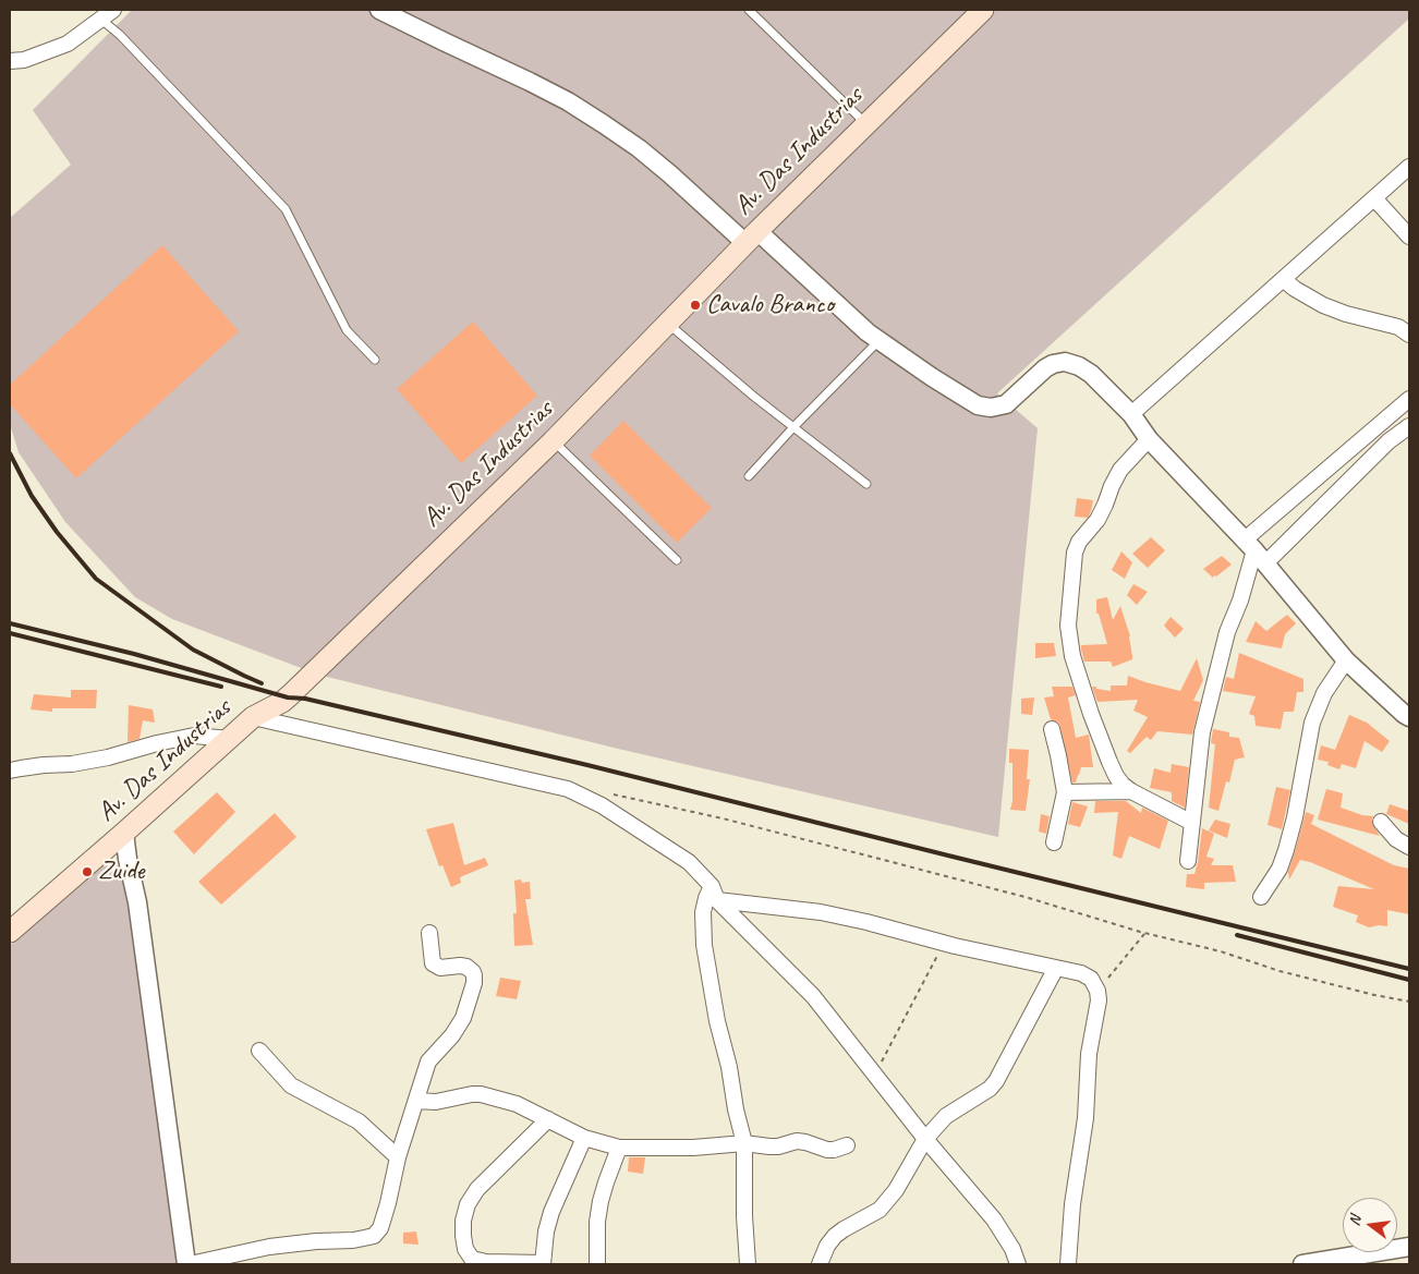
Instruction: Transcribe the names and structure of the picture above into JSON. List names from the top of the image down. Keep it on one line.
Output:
{"streets":{"main road":["Av. Das Industrias"]},"places":["Cavalo Branco","Zuide"],"north":"left"}
